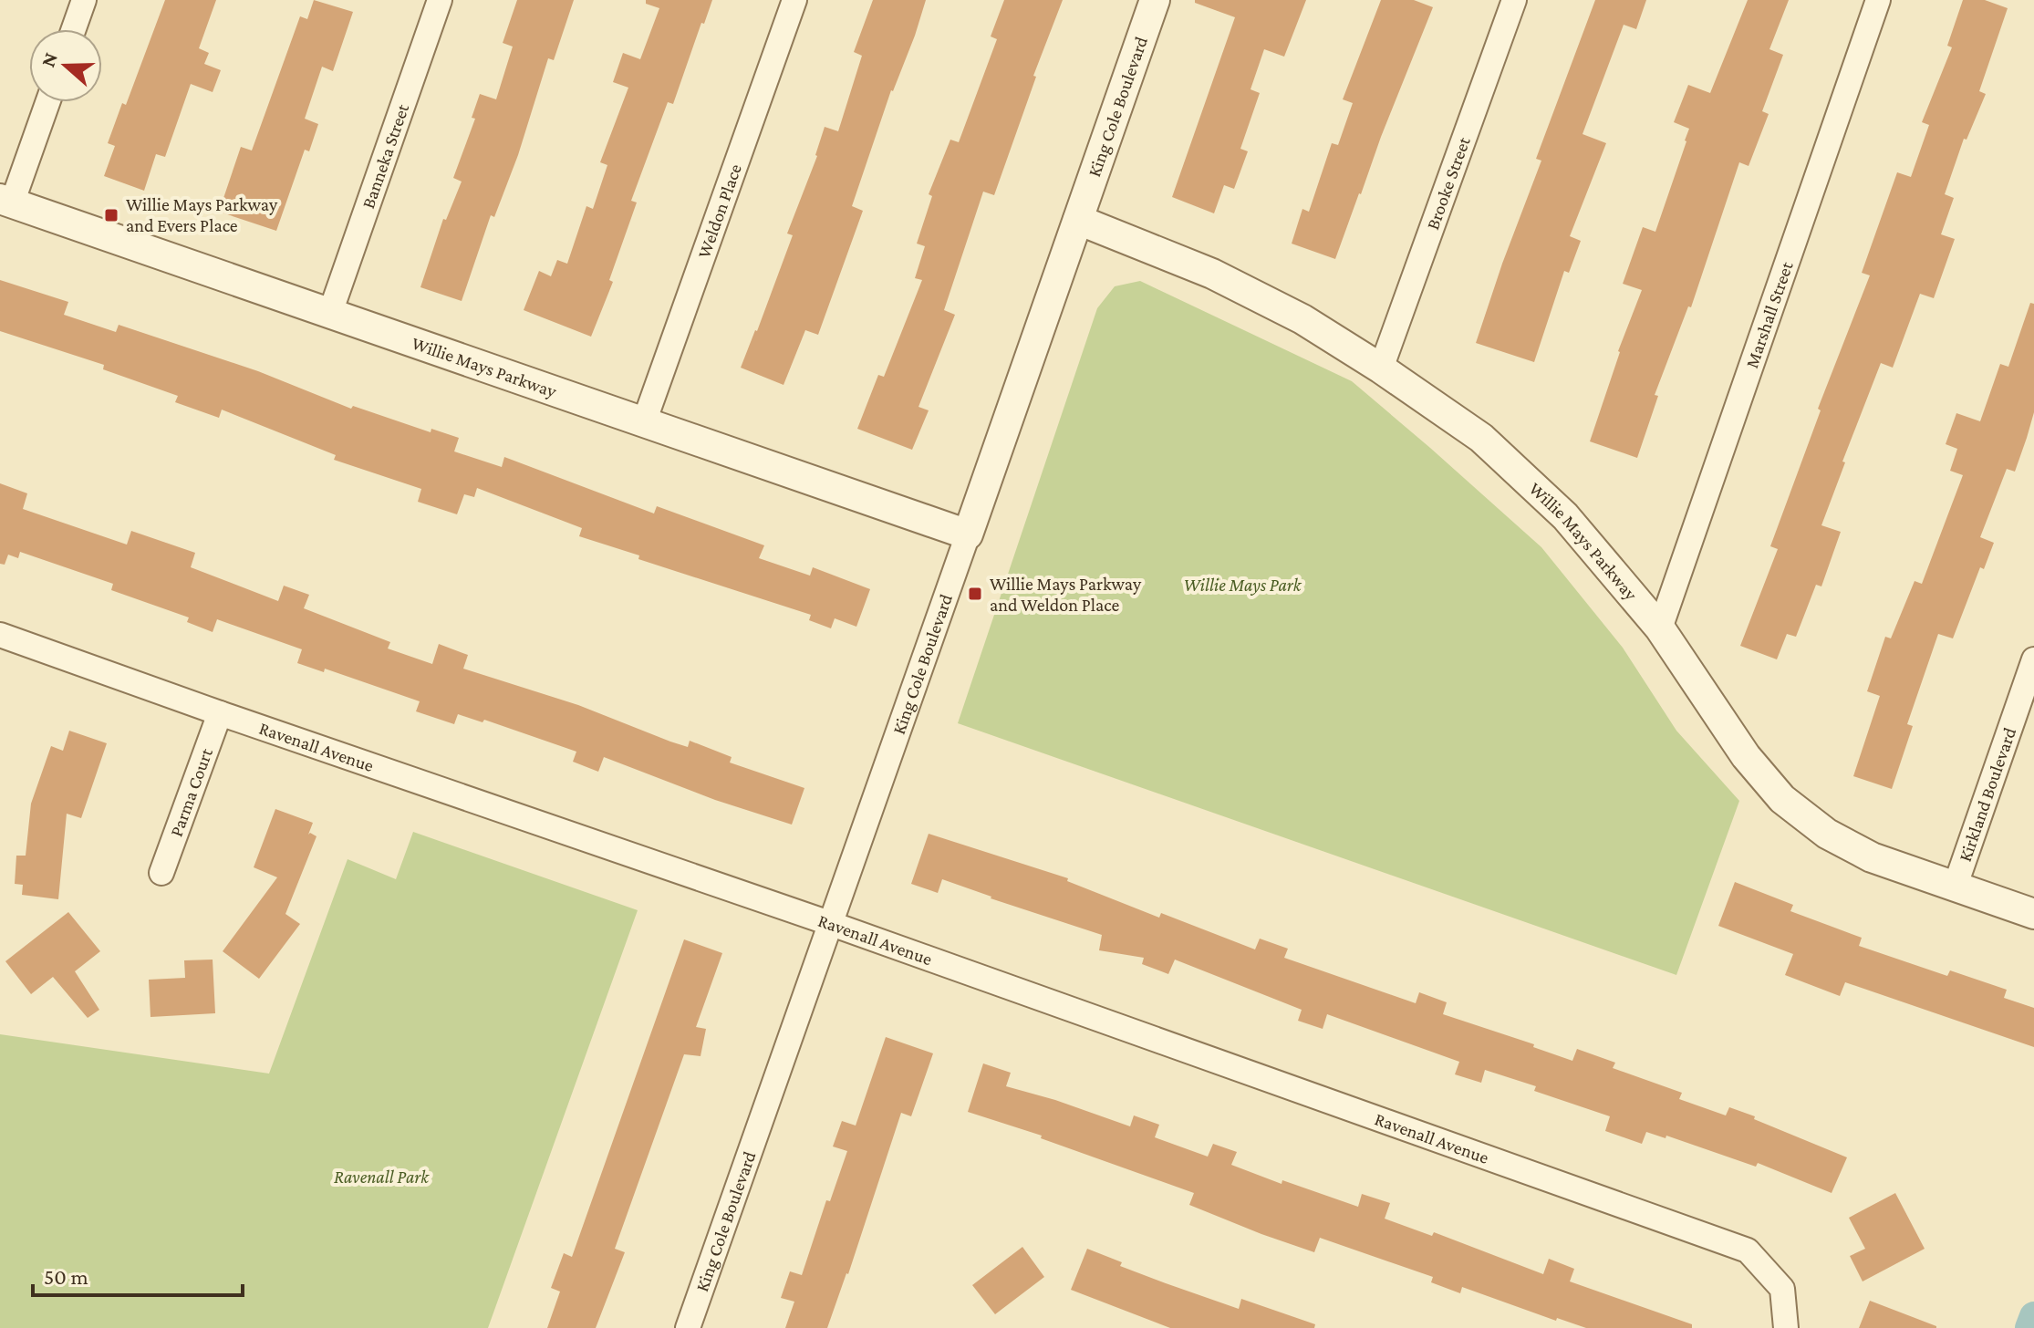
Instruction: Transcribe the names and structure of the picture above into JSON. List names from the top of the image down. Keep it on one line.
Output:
{"streets":{"street":["King Cole Boulevard","Banneka Street","Brooke Street","Weldon Place","Marshall Street","Willie Mays Parkway","Ravenall Avenue","Parma Court","Kirkland Boulevard"]},"crossings":[["King Cole Boulevard","Willie Mays Parkway"],["King Cole Boulevard","Ravenall Avenue"],["Banneka Street","Willie Mays Parkway"],["Brooke Street","Willie Mays Parkway"],["Weldon Place","Willie Mays Parkway"],["Marshall Street","Willie Mays Parkway"],["Willie Mays Parkway","Kirkland Boulevard"],["Ravenall Avenue","Parma Court"]],"parks":["Willie Mays Park","Ravenall Park"],"places":{"transit":["Willie Mays Parkway and Evers Place","Willie Mays Parkway and Weldon Place"]},"scale_bar":"50 m","north":"left"}
